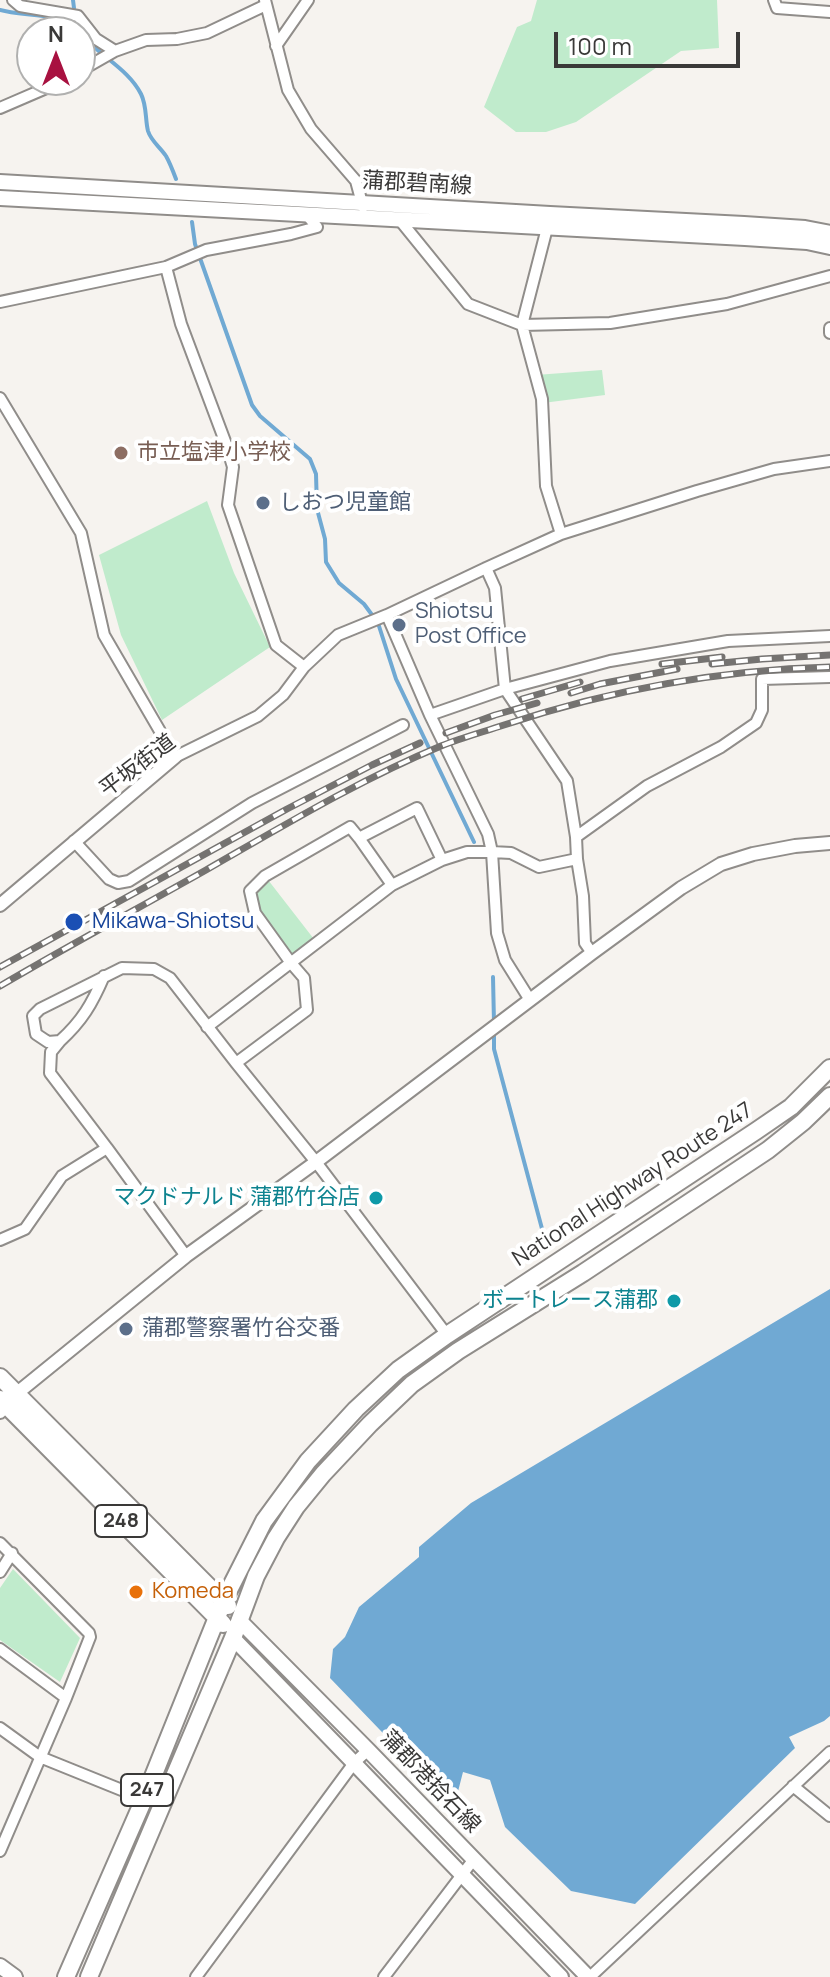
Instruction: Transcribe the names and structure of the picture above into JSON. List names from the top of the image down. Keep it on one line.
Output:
{"streets":{"highway":["National Highway Route 247","248","247"],"main road":["蒲郡碧南線","蒲郡港拾石線"],"street":["平坂街道"]},"crossings":[["National Highway Route 247","248"],["National Highway Route 247","蒲郡港拾石線"],["248","蒲郡港拾石線"]],"places":["市立塩津小学校","しおつ児童館","Shiotsu Post Office","Mikawa-Shiotsu","マクドナルド 蒲郡竹谷店","ボートレース蒲郡","蒲郡警察署竹谷交番","Komeda"],"scale_bar":"100 m","north":"top"}
